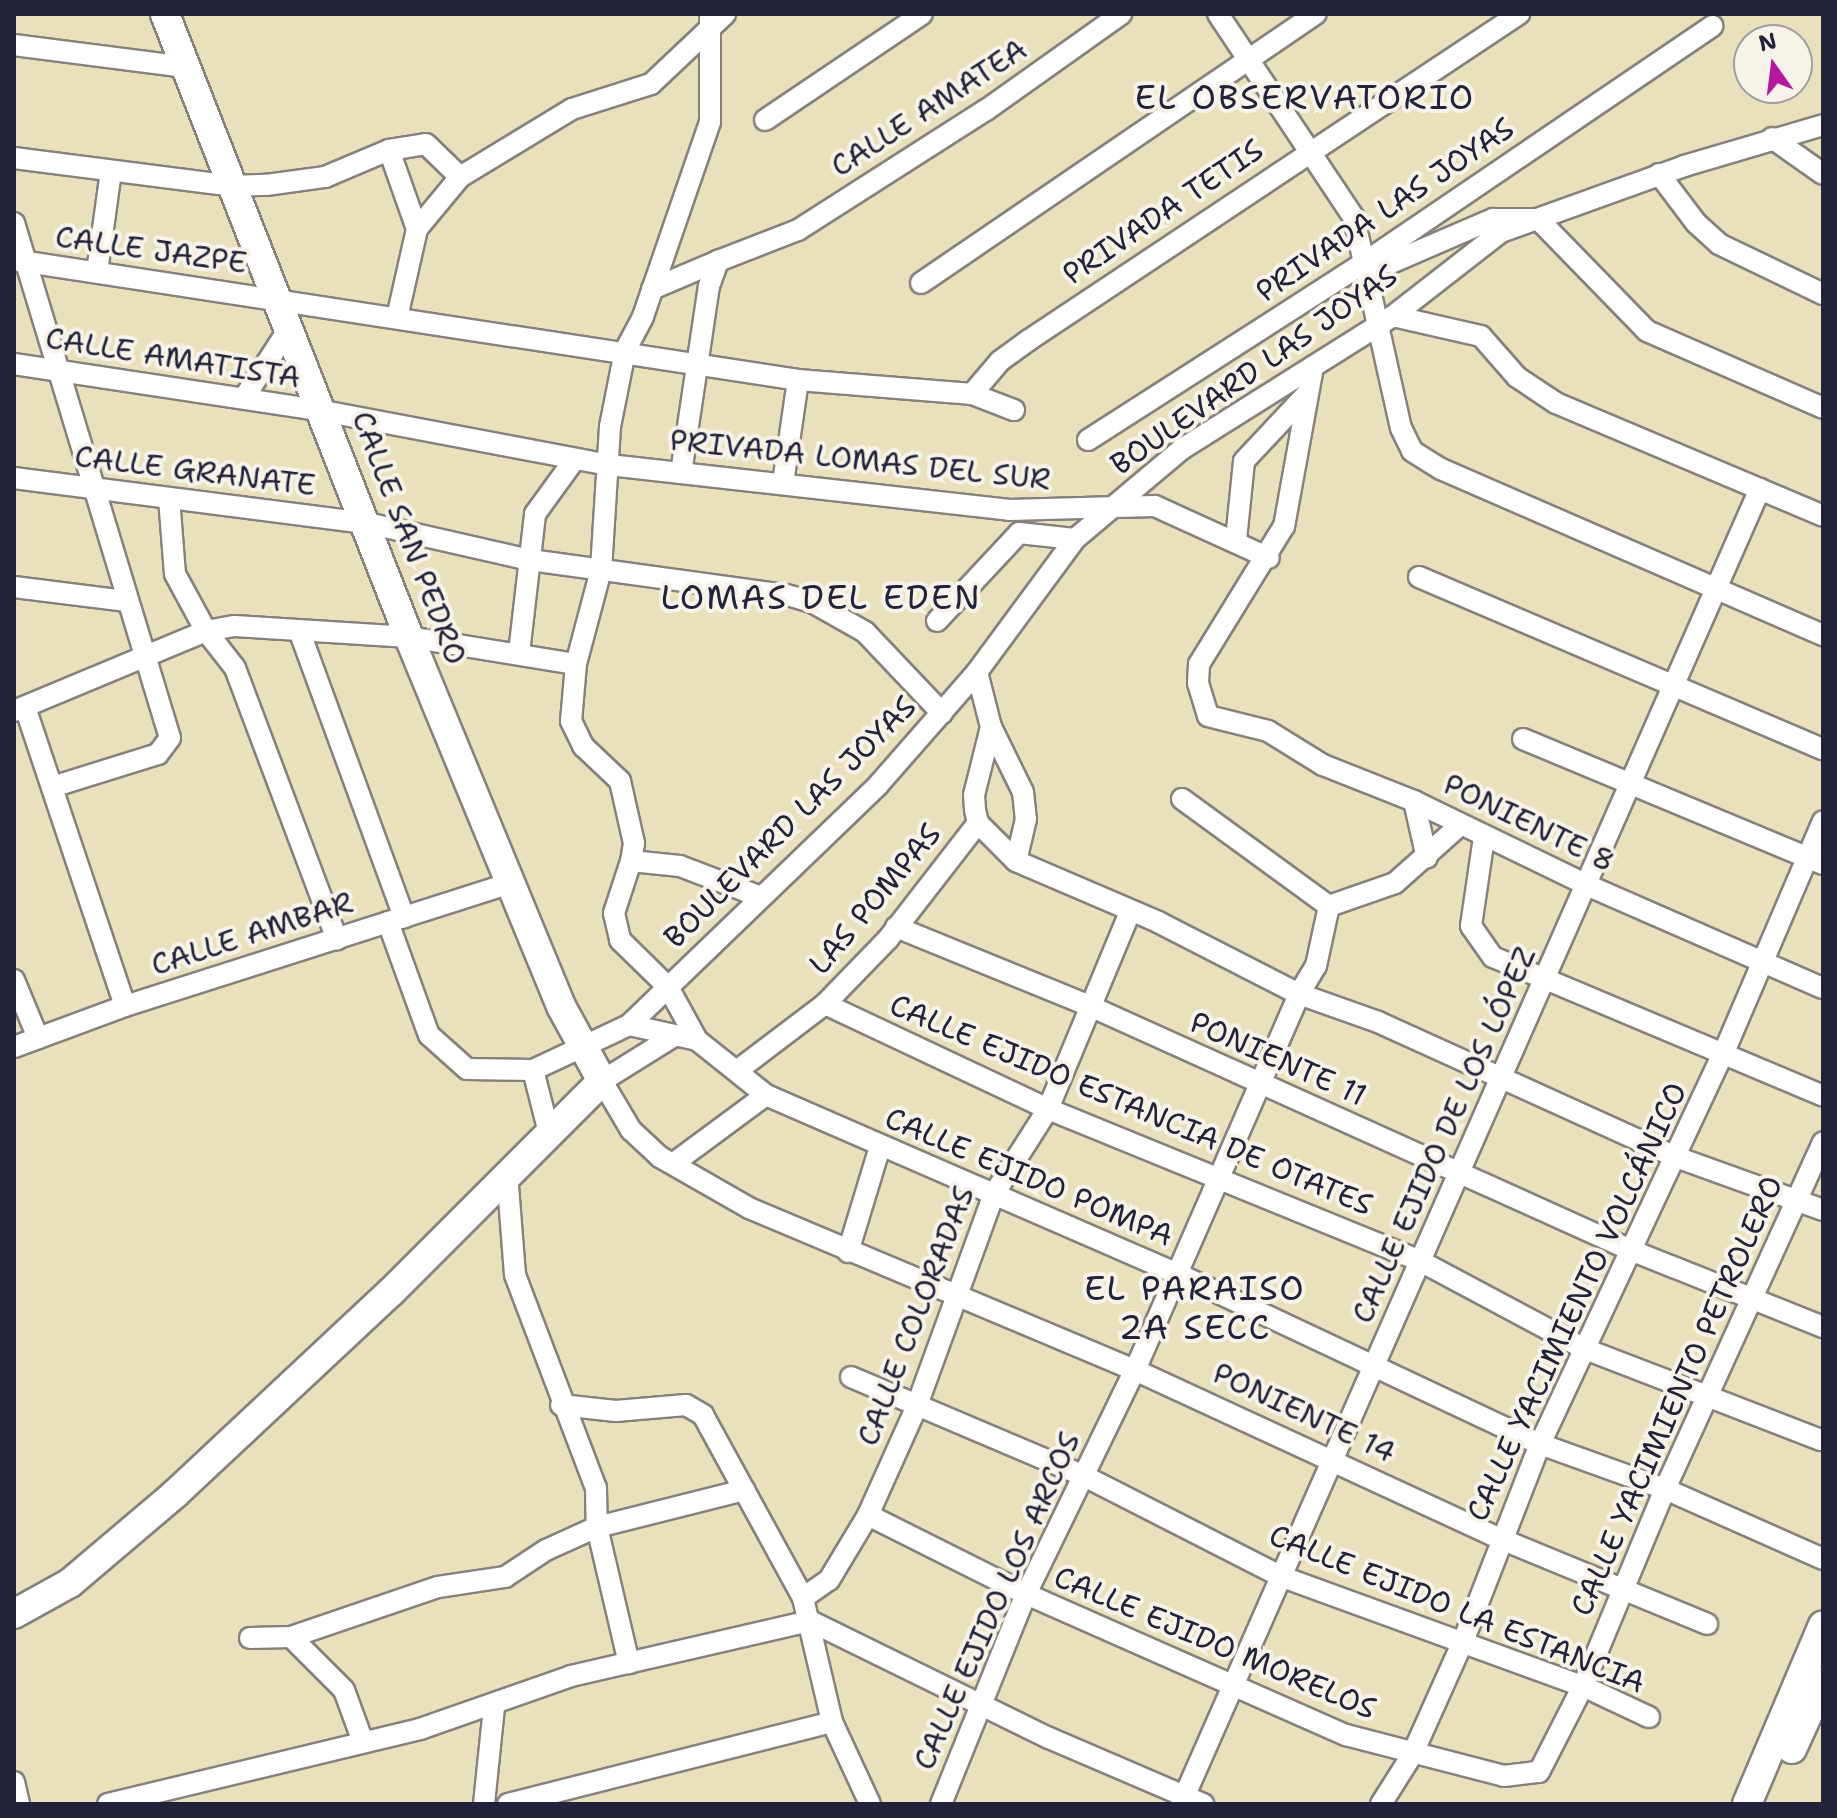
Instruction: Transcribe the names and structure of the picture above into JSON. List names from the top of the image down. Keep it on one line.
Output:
{"streets":{"street":["CALLE AMATEA","PRIVADA LAS JOYAS","PRIVADA TETIS","CALLE JAZPE","CALLE AMATISTA","BOULEVARD LAS JOYAS","PRIVADA LOMAS DEL SUR","CALLE GRANATE","CALLE SAN PEDRO","PONIENTE 8","LAS POMPAS","CALLE AMBAR","PONIENTE 11","CALLE EJIDO ESTANCIA DE OTATES","CALLE EJIDO DE LOS LÓPEZ","CALLE EJIDO POMPA","CALLE YACIMIENTO VOLCÁNICO","CALLE COLORADAS","CALLE YACIMIENTO PETROLERO","PONIENTE 14","CALLE EJIDO LOS ARCOS","CALLE EJIDO LA ESTANCIA","CALLE EJIDO MORELOS"]},"crossings":[["PRIVADA TETIS","CALLE JAZPE"],["CALLE JAZPE","CALLE SAN PEDRO"],["CALLE AMATISTA","PRIVADA LOMAS DEL SUR"],["CALLE AMATISTA","CALLE SAN PEDRO"],["BOULEVARD LAS JOYAS","PRIVADA LOMAS DEL SUR"],["BOULEVARD LAS JOYAS","CALLE GRANATE"],["BOULEVARD LAS JOYAS","CALLE EJIDO POMPA"],["PRIVADA LOMAS DEL SUR","PONIENTE 8"],["CALLE GRANATE","CALLE SAN PEDRO"],["CALLE SAN PEDRO","CALLE AMBAR"],["CALLE SAN PEDRO","PONIENTE 14"],["PONIENTE 8","CALLE EJIDO DE LOS LÓPEZ"],["PONIENTE 8","CALLE YACIMIENTO VOLCÁNICO"],["LAS POMPAS","PONIENTE 11"],["LAS POMPAS","CALLE EJIDO ESTANCIA DE OTATES"],["LAS POMPAS","CALLE EJIDO POMPA"],["PONIENTE 11","CALLE EJIDO DE LOS LÓPEZ"],["PONIENTE 11","CALLE YACIMIENTO VOLCÁNICO"],["PONIENTE 11","CALLE COLORADAS"],["PONIENTE 11","CALLE YACIMIENTO PETROLERO"],["PONIENTE 11","CALLE EJIDO LOS ARCOS"],["CALLE EJIDO ESTANCIA DE OTATES","CALLE EJIDO DE LOS LÓPEZ"],["CALLE EJIDO ESTANCIA DE OTATES","CALLE YACIMIENTO VOLCÁNICO"],["CALLE EJIDO ESTANCIA DE OTATES","CALLE COLORADAS"],["CALLE EJIDO ESTANCIA DE OTATES","CALLE YACIMIENTO PETROLERO"],["CALLE EJIDO ESTANCIA DE OTATES","CALLE EJIDO LOS ARCOS"],["CALLE EJIDO DE LOS LÓPEZ","CALLE EJIDO POMPA"],["CALLE EJIDO DE LOS LÓPEZ","PONIENTE 14"],["CALLE EJIDO DE LOS LÓPEZ","CALLE EJIDO LA ESTANCIA"],["CALLE EJIDO DE LOS LÓPEZ","CALLE EJIDO MORELOS"],["CALLE EJIDO POMPA","CALLE YACIMIENTO VOLCÁNICO"],["CALLE EJIDO POMPA","CALLE COLORADAS"],["CALLE EJIDO POMPA","CALLE YACIMIENTO PETROLERO"],["CALLE EJIDO POMPA","CALLE EJIDO LOS ARCOS"],["CALLE YACIMIENTO VOLCÁNICO","CALLE YACIMIENTO PETROLERO"],["CALLE YACIMIENTO VOLCÁNICO","PONIENTE 14"],["CALLE YACIMIENTO VOLCÁNICO","CALLE EJIDO LA ESTANCIA"],["CALLE YACIMIENTO VOLCÁNICO","CALLE EJIDO MORELOS"],["CALLE COLORADAS","PONIENTE 14"],["CALLE COLORADAS","CALLE EJIDO LA ESTANCIA"],["CALLE COLORADAS","CALLE EJIDO MORELOS"],["CALLE YACIMIENTO PETROLERO","PONIENTE 14"],["CALLE YACIMIENTO PETROLERO","CALLE EJIDO LA ESTANCIA"],["CALLE YACIMIENTO PETROLERO","CALLE EJIDO MORELOS"],["PONIENTE 14","CALLE EJIDO LOS ARCOS"],["CALLE EJIDO LOS ARCOS","CALLE EJIDO LA ESTANCIA"],["CALLE EJIDO LOS ARCOS","CALLE EJIDO MORELOS"]],"districts":["EL OBSERVATORIO","LOMAS DEL EDEN","EL PARAISO 2A SECC"],"north":"top"}
